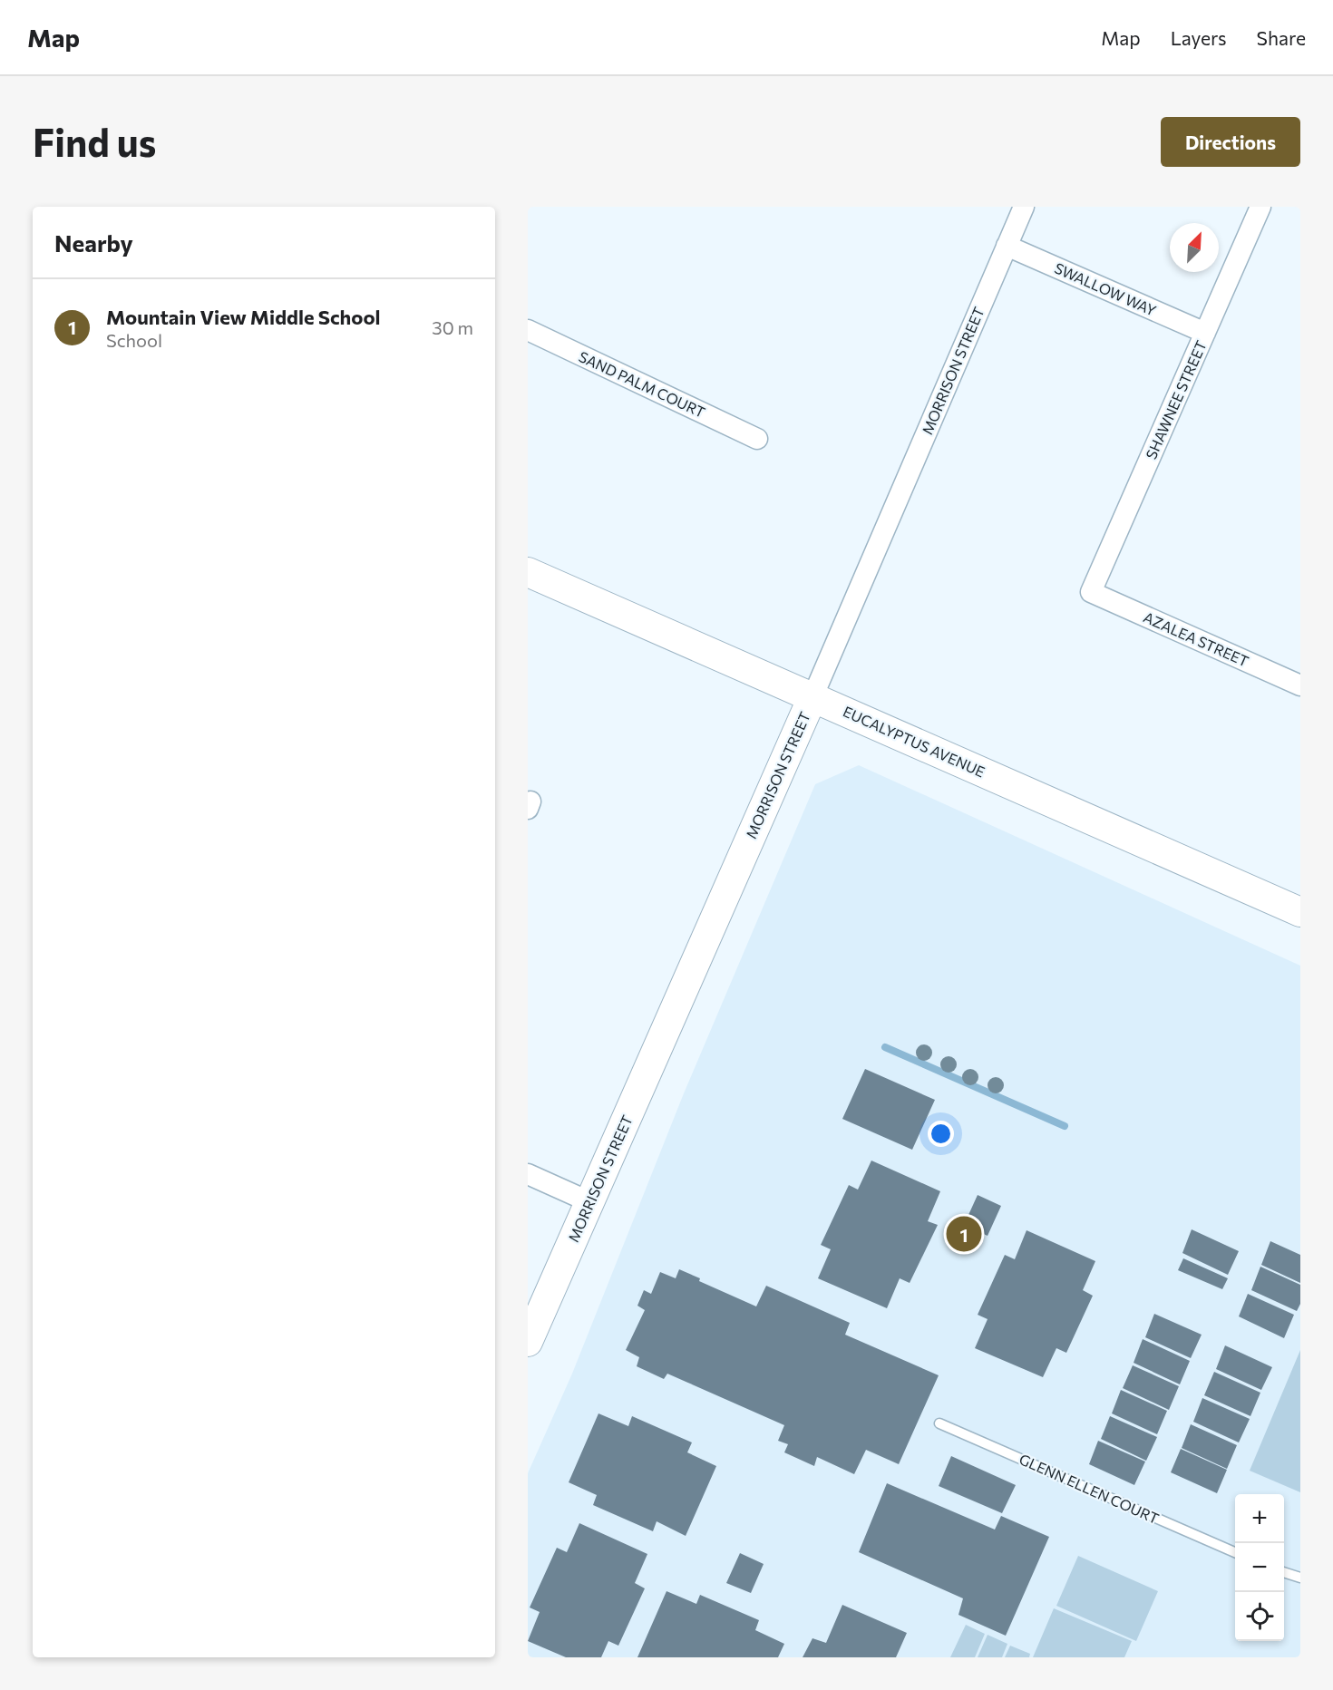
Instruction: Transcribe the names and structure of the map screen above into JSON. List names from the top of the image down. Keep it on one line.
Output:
{"streets":{"main road":["MORRISON STREET","EUCALYPTUS AVENUE"],"street":["SWALLOW WAY","SAND PALM COURT","SHAWNEE STREET","AZALEA STREET"],"lane":["GLENN ELLEN COURT"]},"crossings":[["SWALLOW WAY","MORRISON STREET"],["SWALLOW WAY","SHAWNEE STREET"],["MORRISON STREET","EUCALYPTUS AVENUE"],["SHAWNEE STREET","AZALEA STREET"]],"north":"top right","page":{"header":"Map","nav":["Map","Layers","Share"],"buttons":"Directions","title":"Find us","heading":"Nearby","list":[{"mark":"1","name":"Mountain View Middle School","note":"School","value":"30 m"}],"pins":"1","map_buttons":["+","−"]}}
